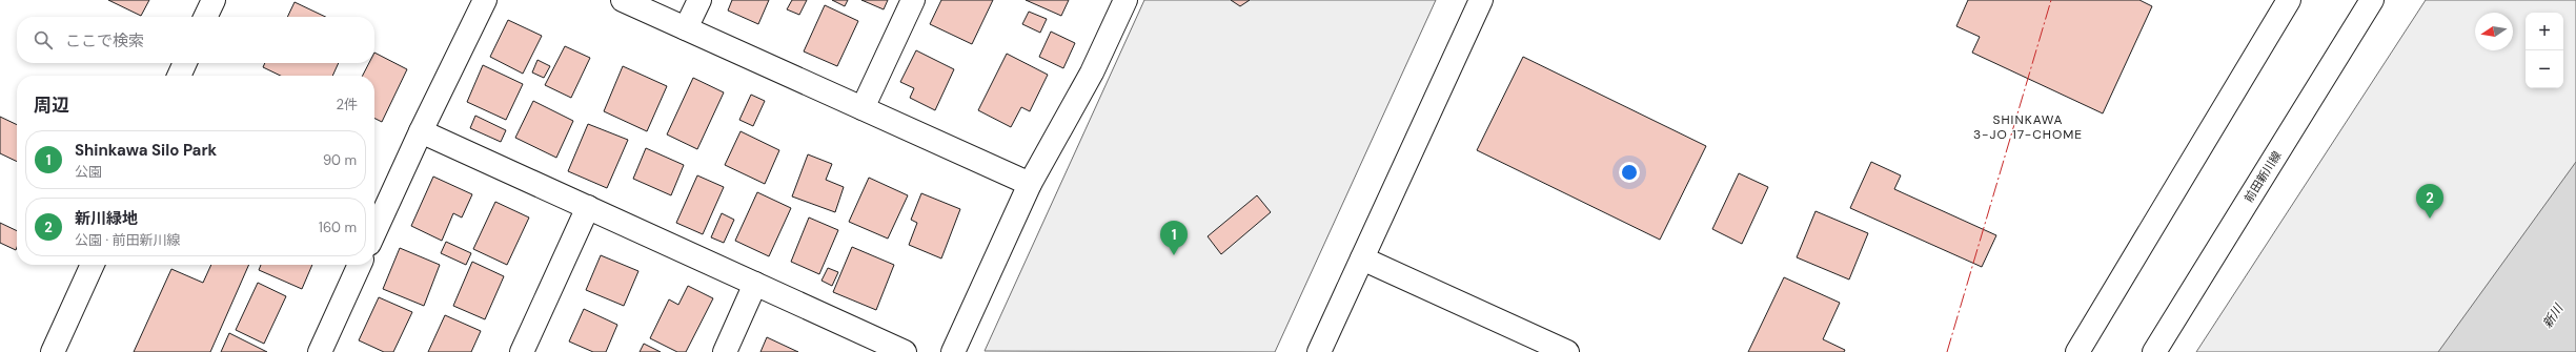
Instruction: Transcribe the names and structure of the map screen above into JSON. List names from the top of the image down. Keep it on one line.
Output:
{"streets":{"street":["前田新川線"]},"districts":["SHINKAWA 3-JO 17-CHOME"],"water":["新川"],"north":"left","page":{"map_buttons":["+","−"],"search":"ここで検索","heading":["周辺","2件"],"list":[{"mark":"1","name":"Shinkawa Silo Park","note":"公園","value":"90 m"},{"mark":"2","name":"新川緑地","note":"公園 · 前田新川線","value":"160 m"}],"pins":["2","1"]}}
